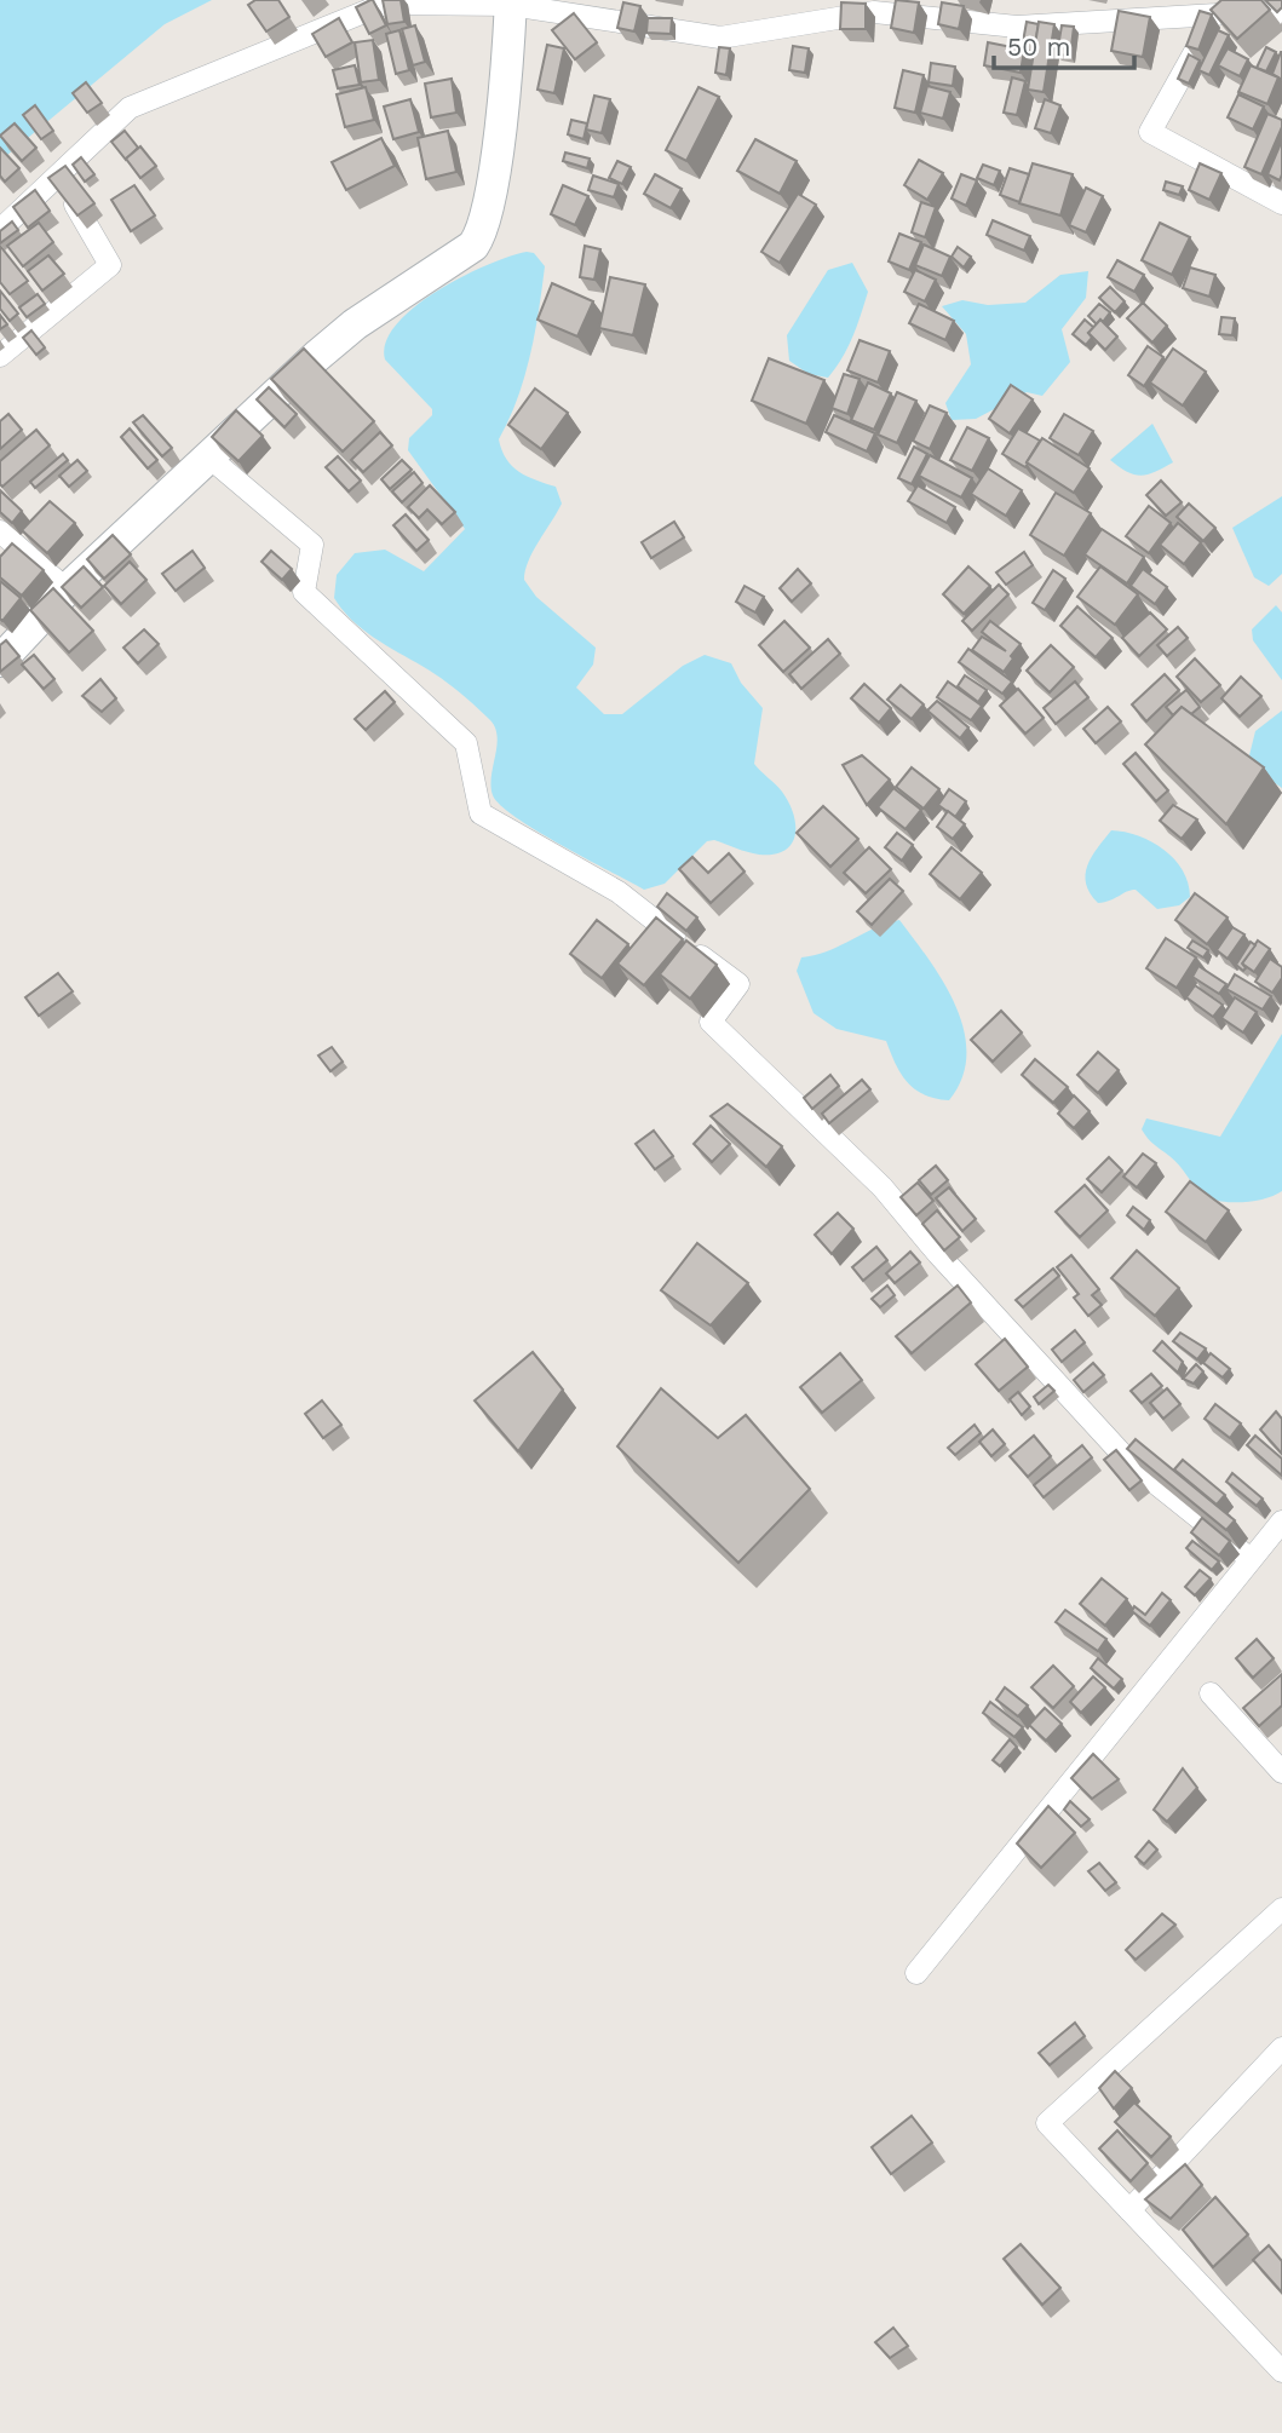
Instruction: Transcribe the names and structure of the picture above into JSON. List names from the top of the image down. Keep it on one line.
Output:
{"scale_bar":"50 m"}
